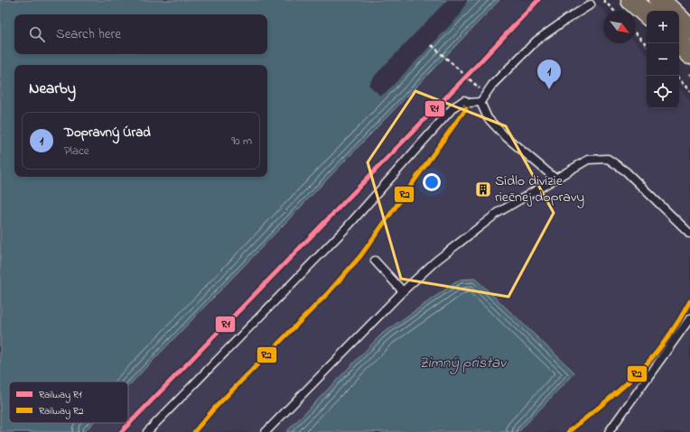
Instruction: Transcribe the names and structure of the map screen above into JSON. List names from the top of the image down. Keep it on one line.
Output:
{"water":["Zimný prístav"],"places":{"building":["Sídlo divízie riečnej dopravy"]},"lines":["rail line R1","rail line R2"],"legend":["Railway R1","Railway R2"],"north":"bottom right","page":{"map_buttons":["+","−"],"search":"Search here","pins":"1","heading":"Nearby","list":[{"mark":"1","name":"Dopravný Úrad","note":"Place","value":"90 m"}]}}
